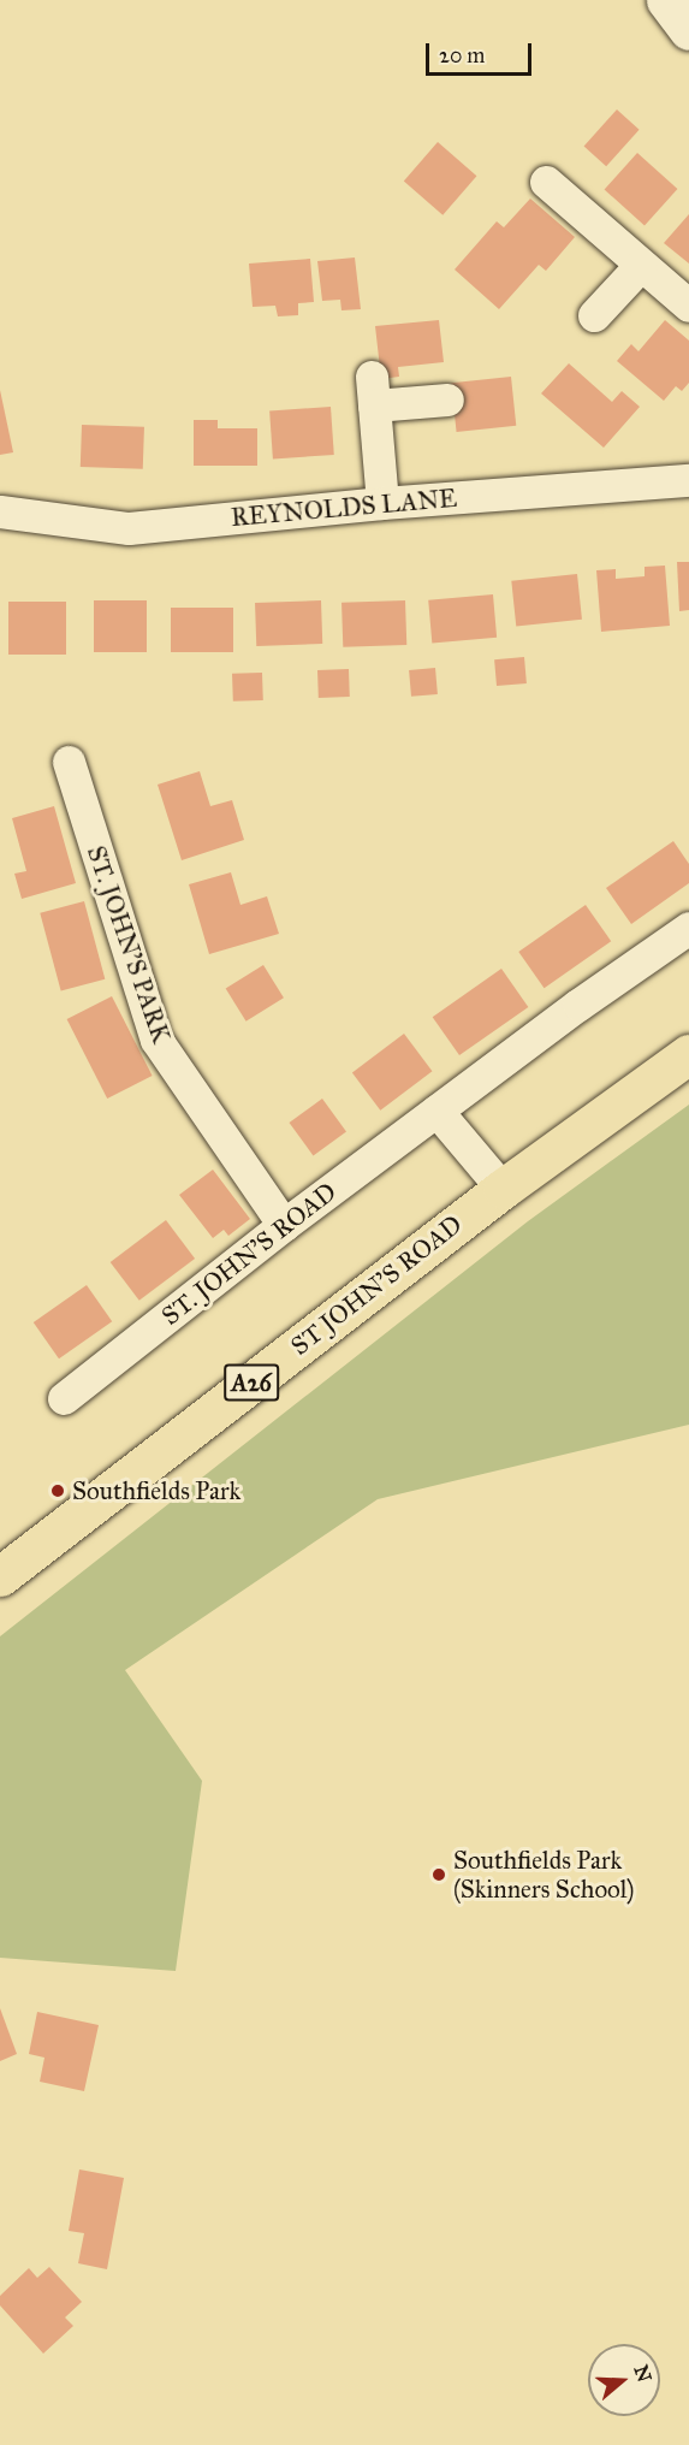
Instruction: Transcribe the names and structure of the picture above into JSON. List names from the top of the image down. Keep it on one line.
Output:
{"streets":{"highway":["ST JOHN'S ROAD","A26"],"street":["REYNOLDS LANE","ST. JOHN'S PARK","ST. JOHN'S ROAD"]},"crossings":[["ST. JOHN'S PARK","ST. JOHN'S ROAD"]],"places":["Southfields Park","Southfields Park (Skinners School)"],"scale_bar":"20 m","north":"right"}
